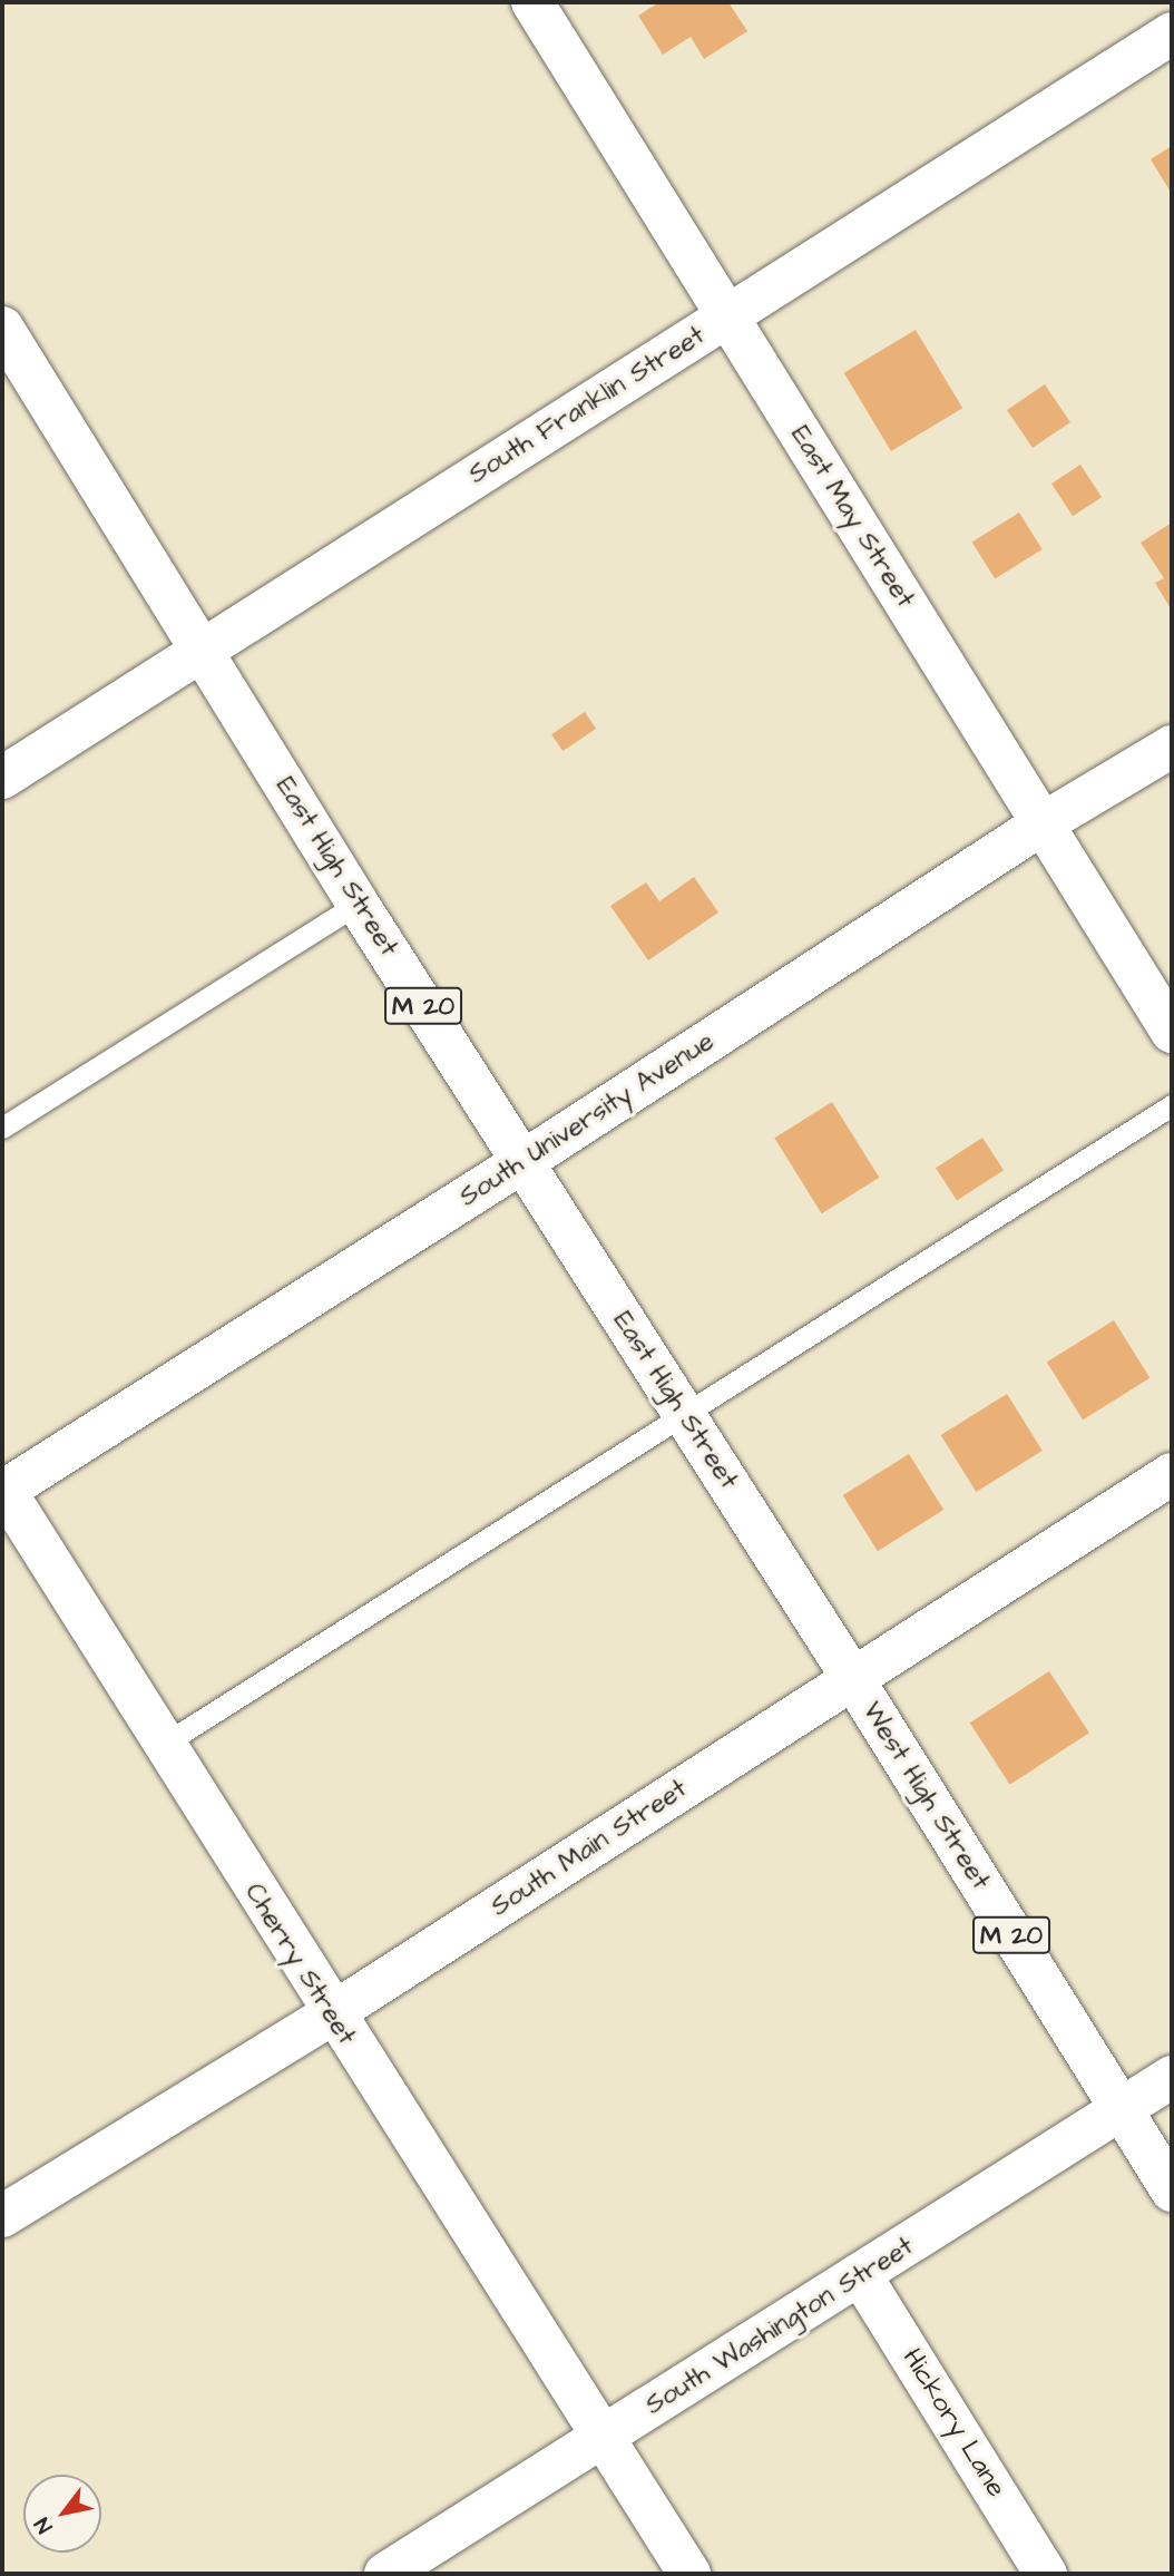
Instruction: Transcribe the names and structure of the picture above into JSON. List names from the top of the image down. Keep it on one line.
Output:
{"streets":{"street":["South Franklin Street","East May Street","East High Street","M 20","South University Avenue","West High Street","South Main Street","Cherry Street","South Washington Street","Hickory Lane"]},"crossings":[["South Franklin Street","East May Street"],["South Franklin Street","East High Street"],["East May Street","South University Avenue"],["East High Street","South University Avenue"],["East High Street","West High Street"],["East High Street","South Main Street"],["South University Avenue","Cherry Street"],["West High Street","South Main Street"],["West High Street","South Washington Street"],["South Main Street","Cherry Street"],["Cherry Street","South Washington Street"],["South Washington Street","Hickory Lane"]],"north":"bottom left"}
